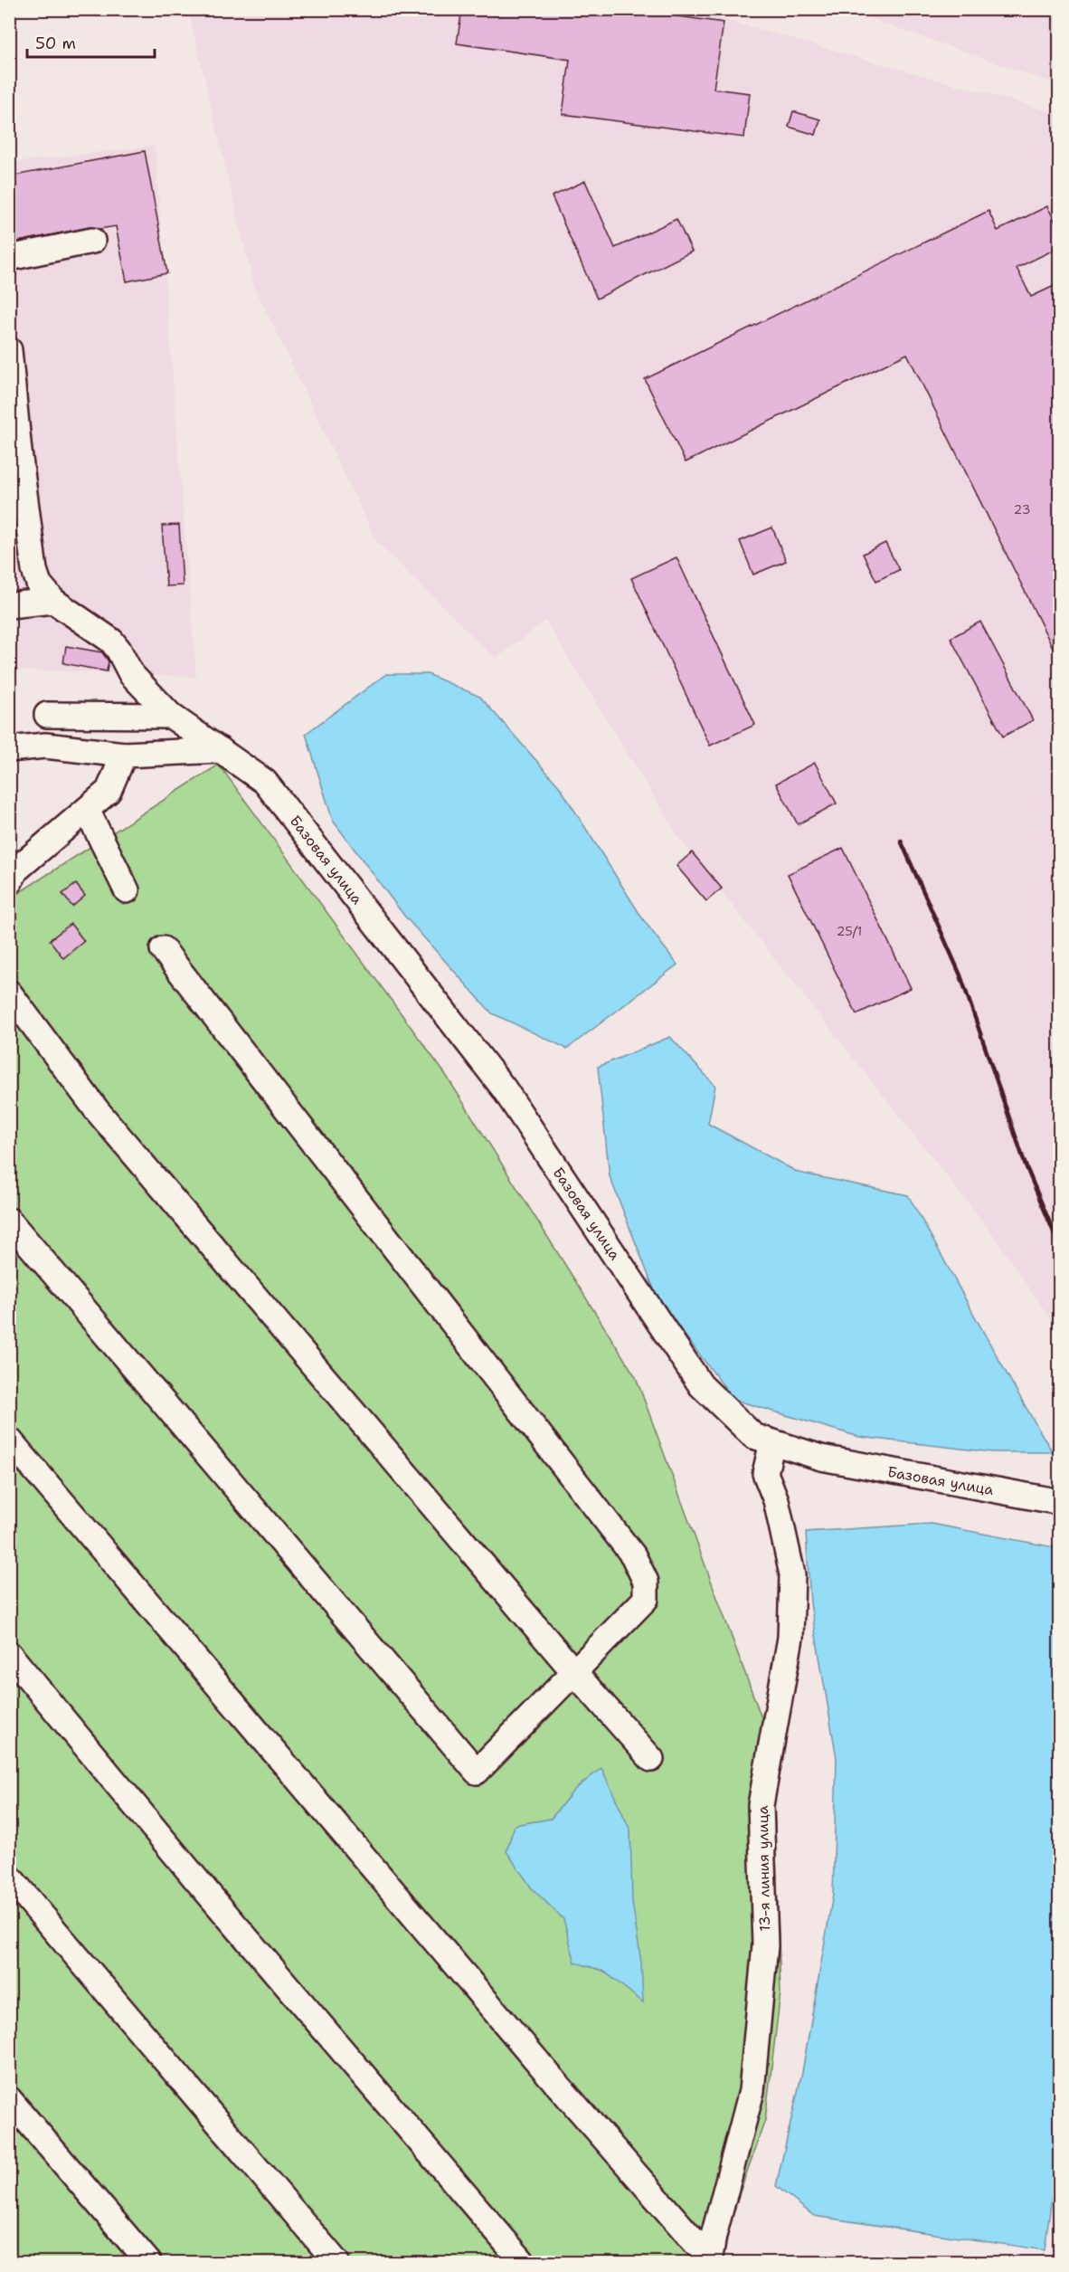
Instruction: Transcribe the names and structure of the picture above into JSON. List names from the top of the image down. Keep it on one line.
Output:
{"streets":{"street":["Базовая улица","13-я линия улица"]},"crossings":[["Базовая улица","13-я линия улица"]],"house_numbers":["23","25/1"],"scale_bar":"50 m"}
